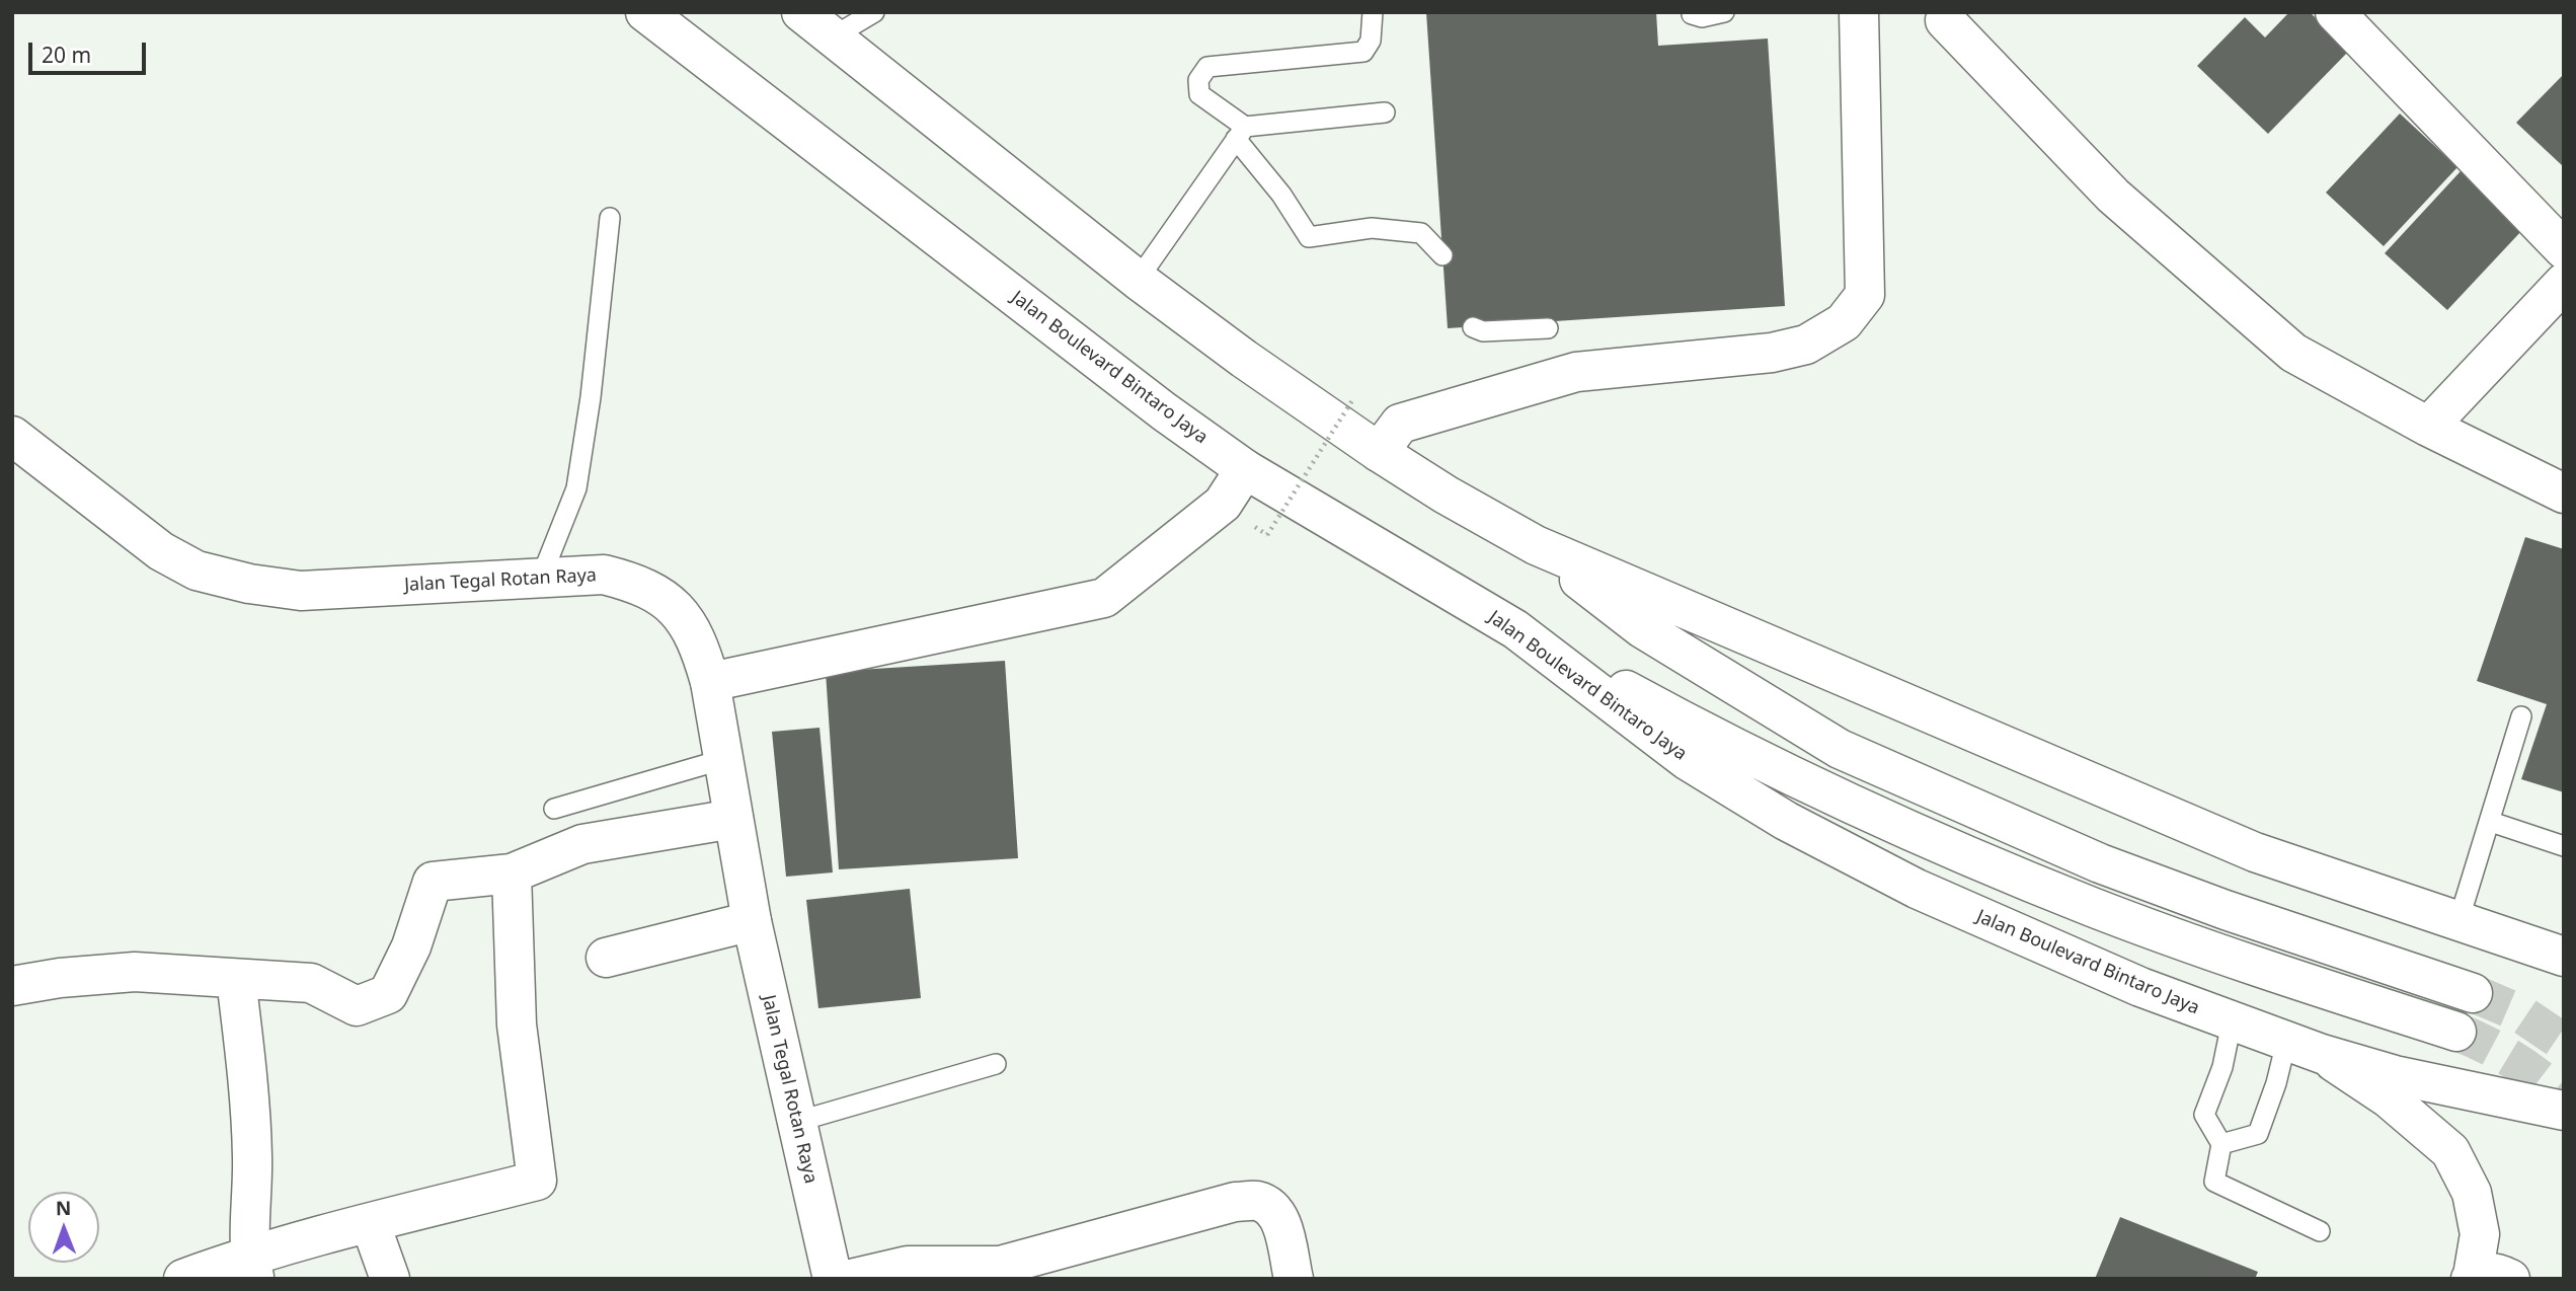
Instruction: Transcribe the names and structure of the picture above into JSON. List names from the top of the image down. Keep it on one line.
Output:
{"streets":{"main road":["Jalan Boulevard Bintaro Jaya","Jalan Tegal Rotan Raya"]},"scale_bar":"20 m","north":"top"}
